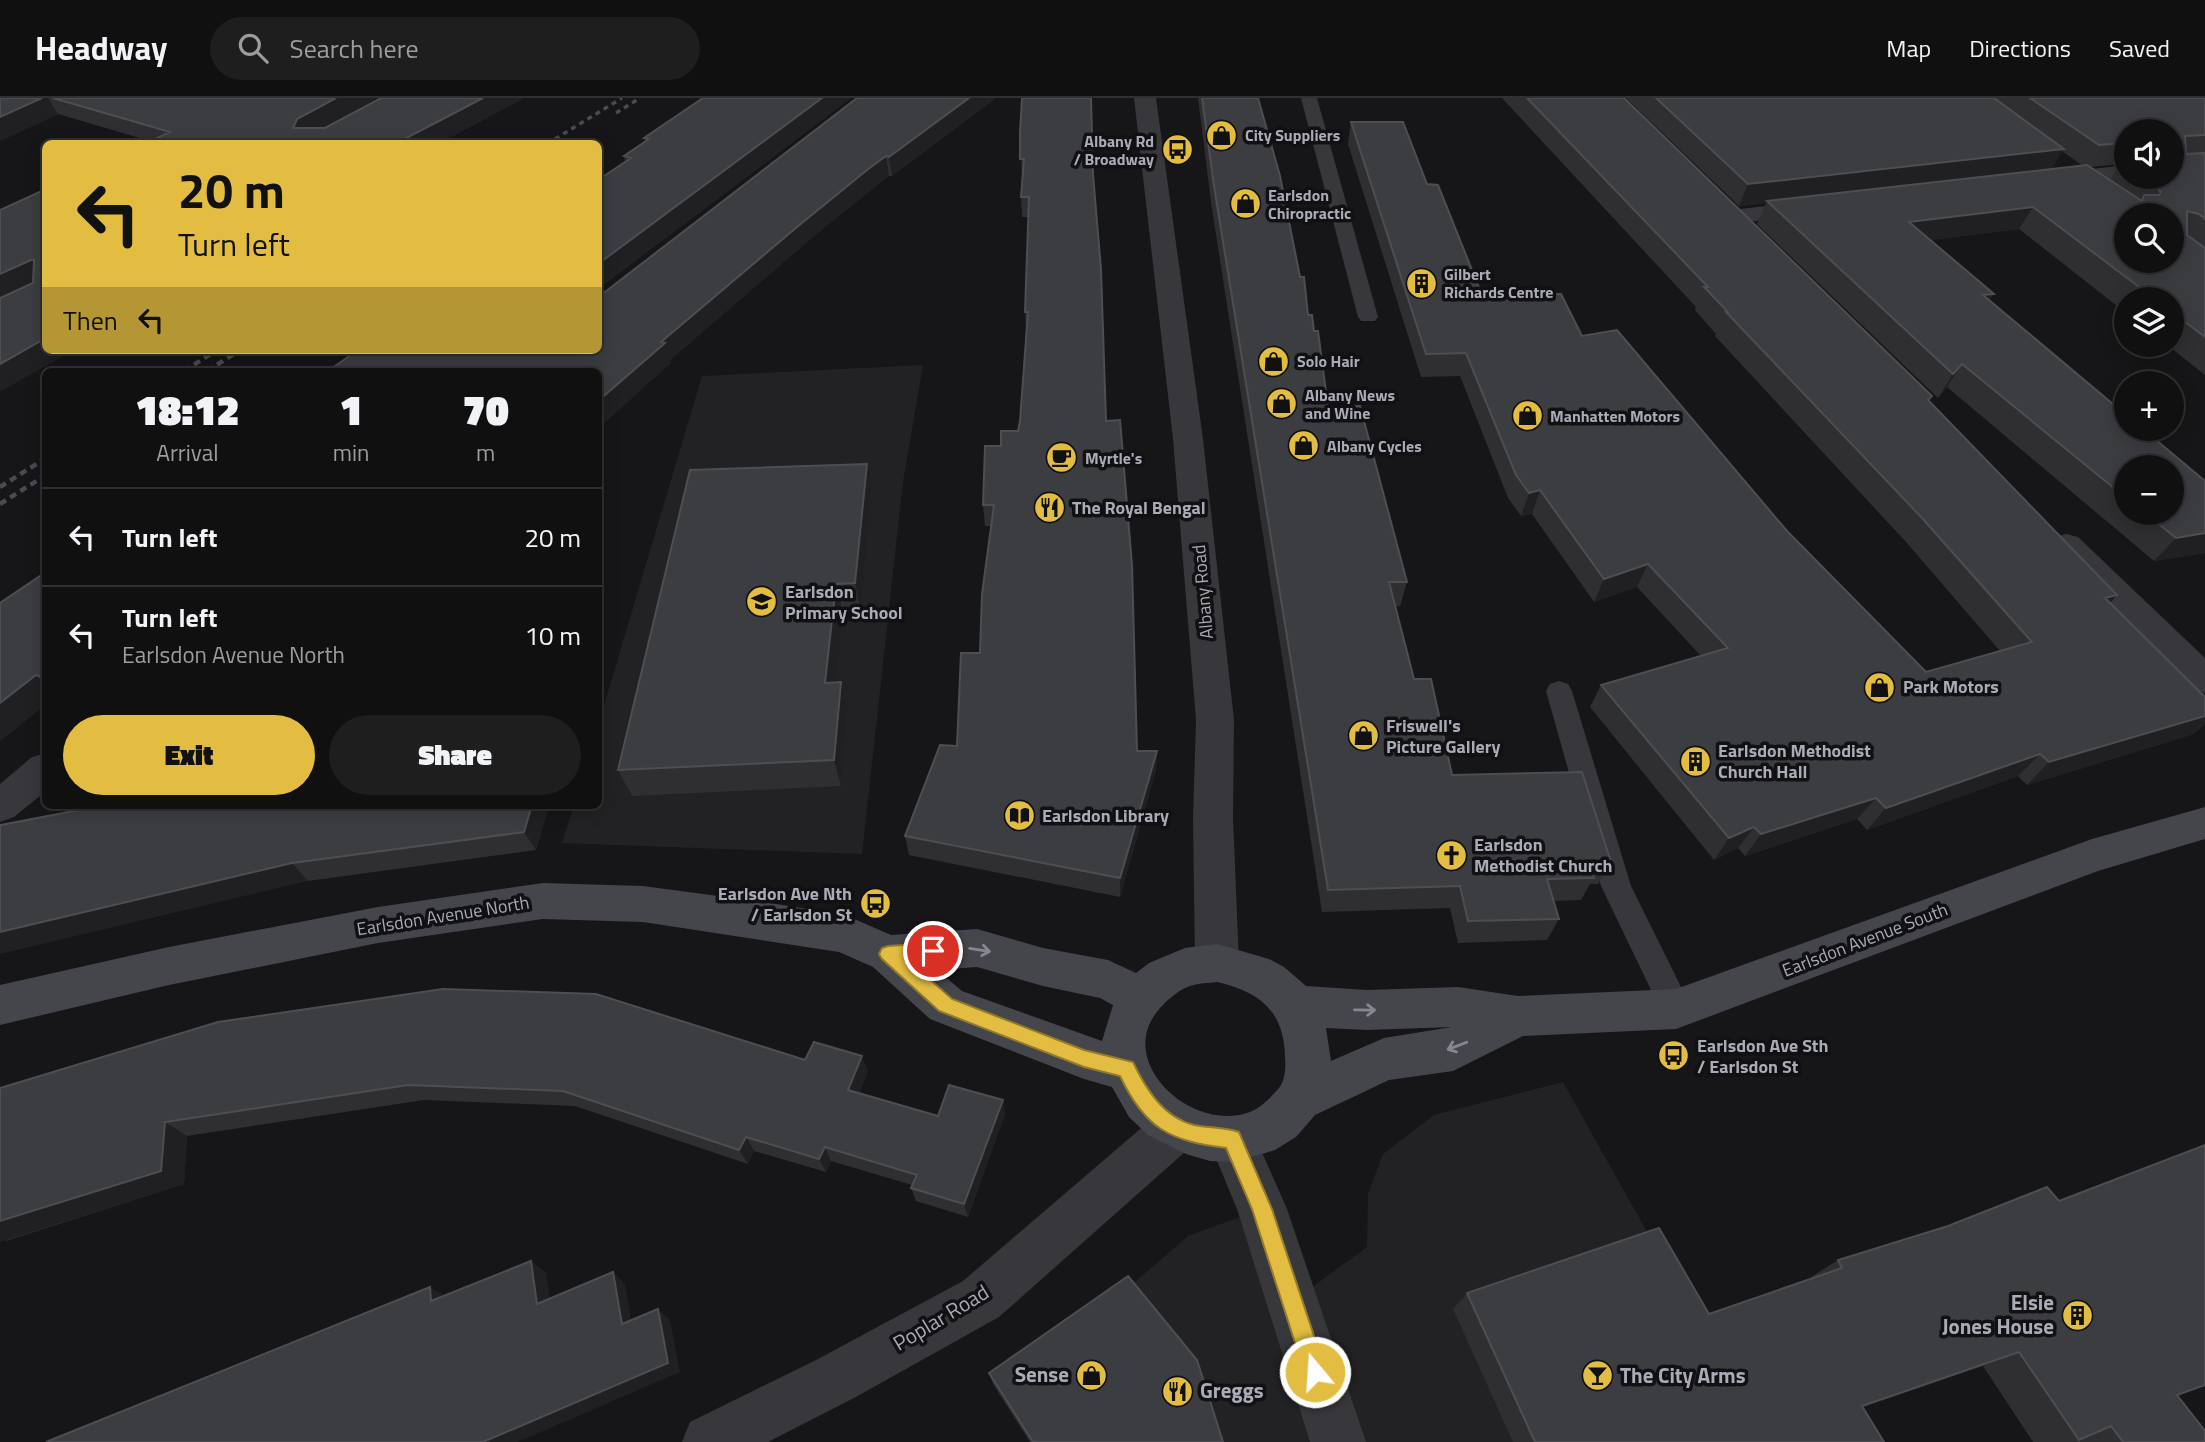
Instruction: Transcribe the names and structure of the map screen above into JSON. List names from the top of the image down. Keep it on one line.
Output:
{"streets":{"main road":["Earlsdon Avenue North","Earlsdon Avenue South"],"street":["Albany Road","Poplar Road"]},"crossings":[["Albany Road","Earlsdon Avenue North"],["Albany Road","Earlsdon Avenue South"],["Albany Road","Poplar Road"],["Earlsdon Avenue North","Earlsdon Avenue South"],["Earlsdon Avenue North","Poplar Road"],["Earlsdon Avenue South","Poplar Road"]],"places":{"shop":["City Suppliers","Earlsdon Chiropractic","Solo Hair","Albany News and Wine","Manhatten Motors","Albany Cycles","Park Motors","Friswell's Picture Gallery","Sense"],"bus stop":["Albany Rd / Broadway","Earlsdon Ave Nth / Earlsdon St","Earlsdon Ave Sth / Earlsdon St"],"building":["Gilbert Richards Centre","Earlsdon Methodist Church Hall","Elsie Jones House"],"cafe":["Myrtle's"],"restaurant":["The Royal Bengal","Greggs"],"school or university":["Earlsdon Primary School"],"library":["Earlsdon Library"],"church":["Earlsdon Methodist Church"],"bar":["The City Arms"]},"page":{"header":"Headway","search":"Search here","nav":["Map","Directions","Saved"],"map_buttons":["+","−"],"turn":["20 m","Turn left"],"then":"Then","eta":["18:12","Arrival","1","min","70","m"],"list":[{"name":"Turn left","value":"20 m"},{"name":"Turn left","note":"Earlsdon Avenue North","value":"10 m"}],"buttons":["Exit","Share"]}}
